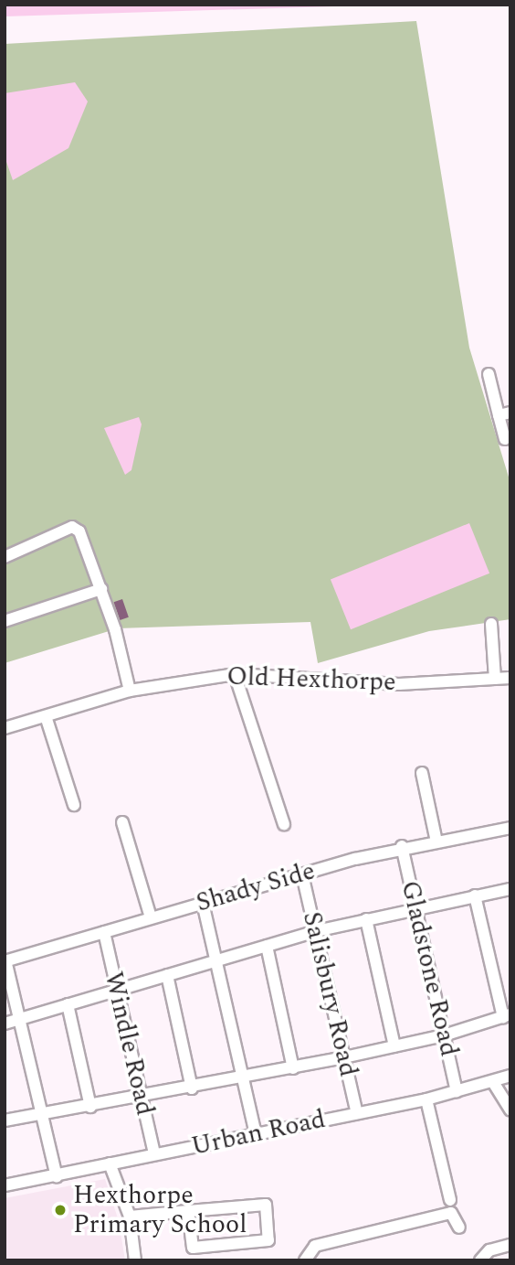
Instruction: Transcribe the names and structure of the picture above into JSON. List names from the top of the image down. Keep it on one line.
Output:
{"streets":{"street":["Old Hexthorpe","Shady Side","Gladstone Road","Salisbury Road","Windle Road","Urban Road"]},"crossings":[["Shady Side","Gladstone Road"],["Shady Side","Salisbury Road"],["Shady Side","Windle Road"],["Gladstone Road","Urban Road"],["Salisbury Road","Urban Road"],["Windle Road","Urban Road"]],"places":["Hexthorpe Primary School"]}
